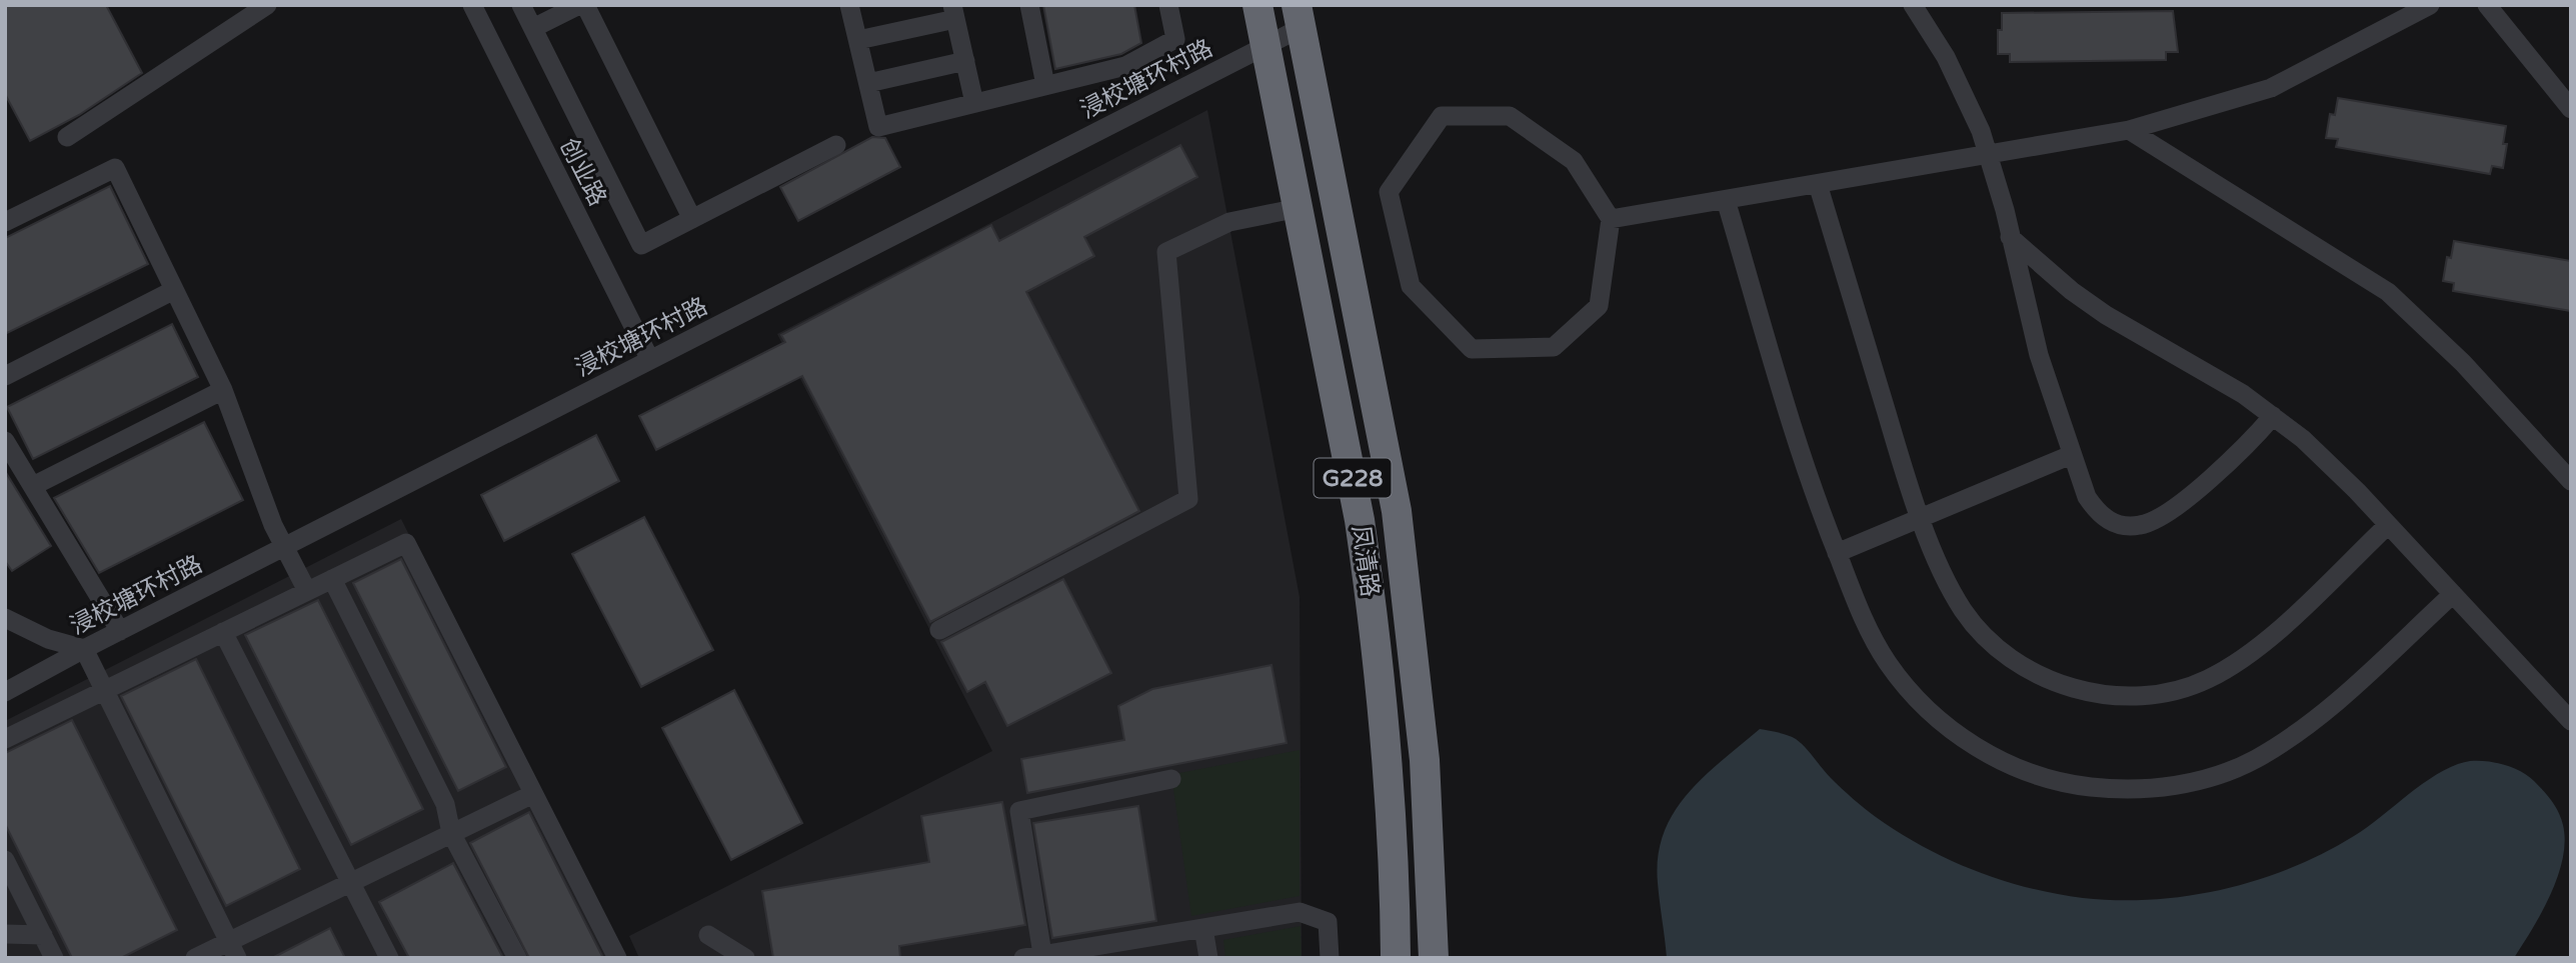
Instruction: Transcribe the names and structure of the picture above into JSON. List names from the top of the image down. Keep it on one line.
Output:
{"streets":{"highway":["G228","凤清路"],"street":["浸校塘环村路","创业路"]},"crossings":[["浸校塘环村路","创业路"],["浸校塘环村路","凤清路"]]}
